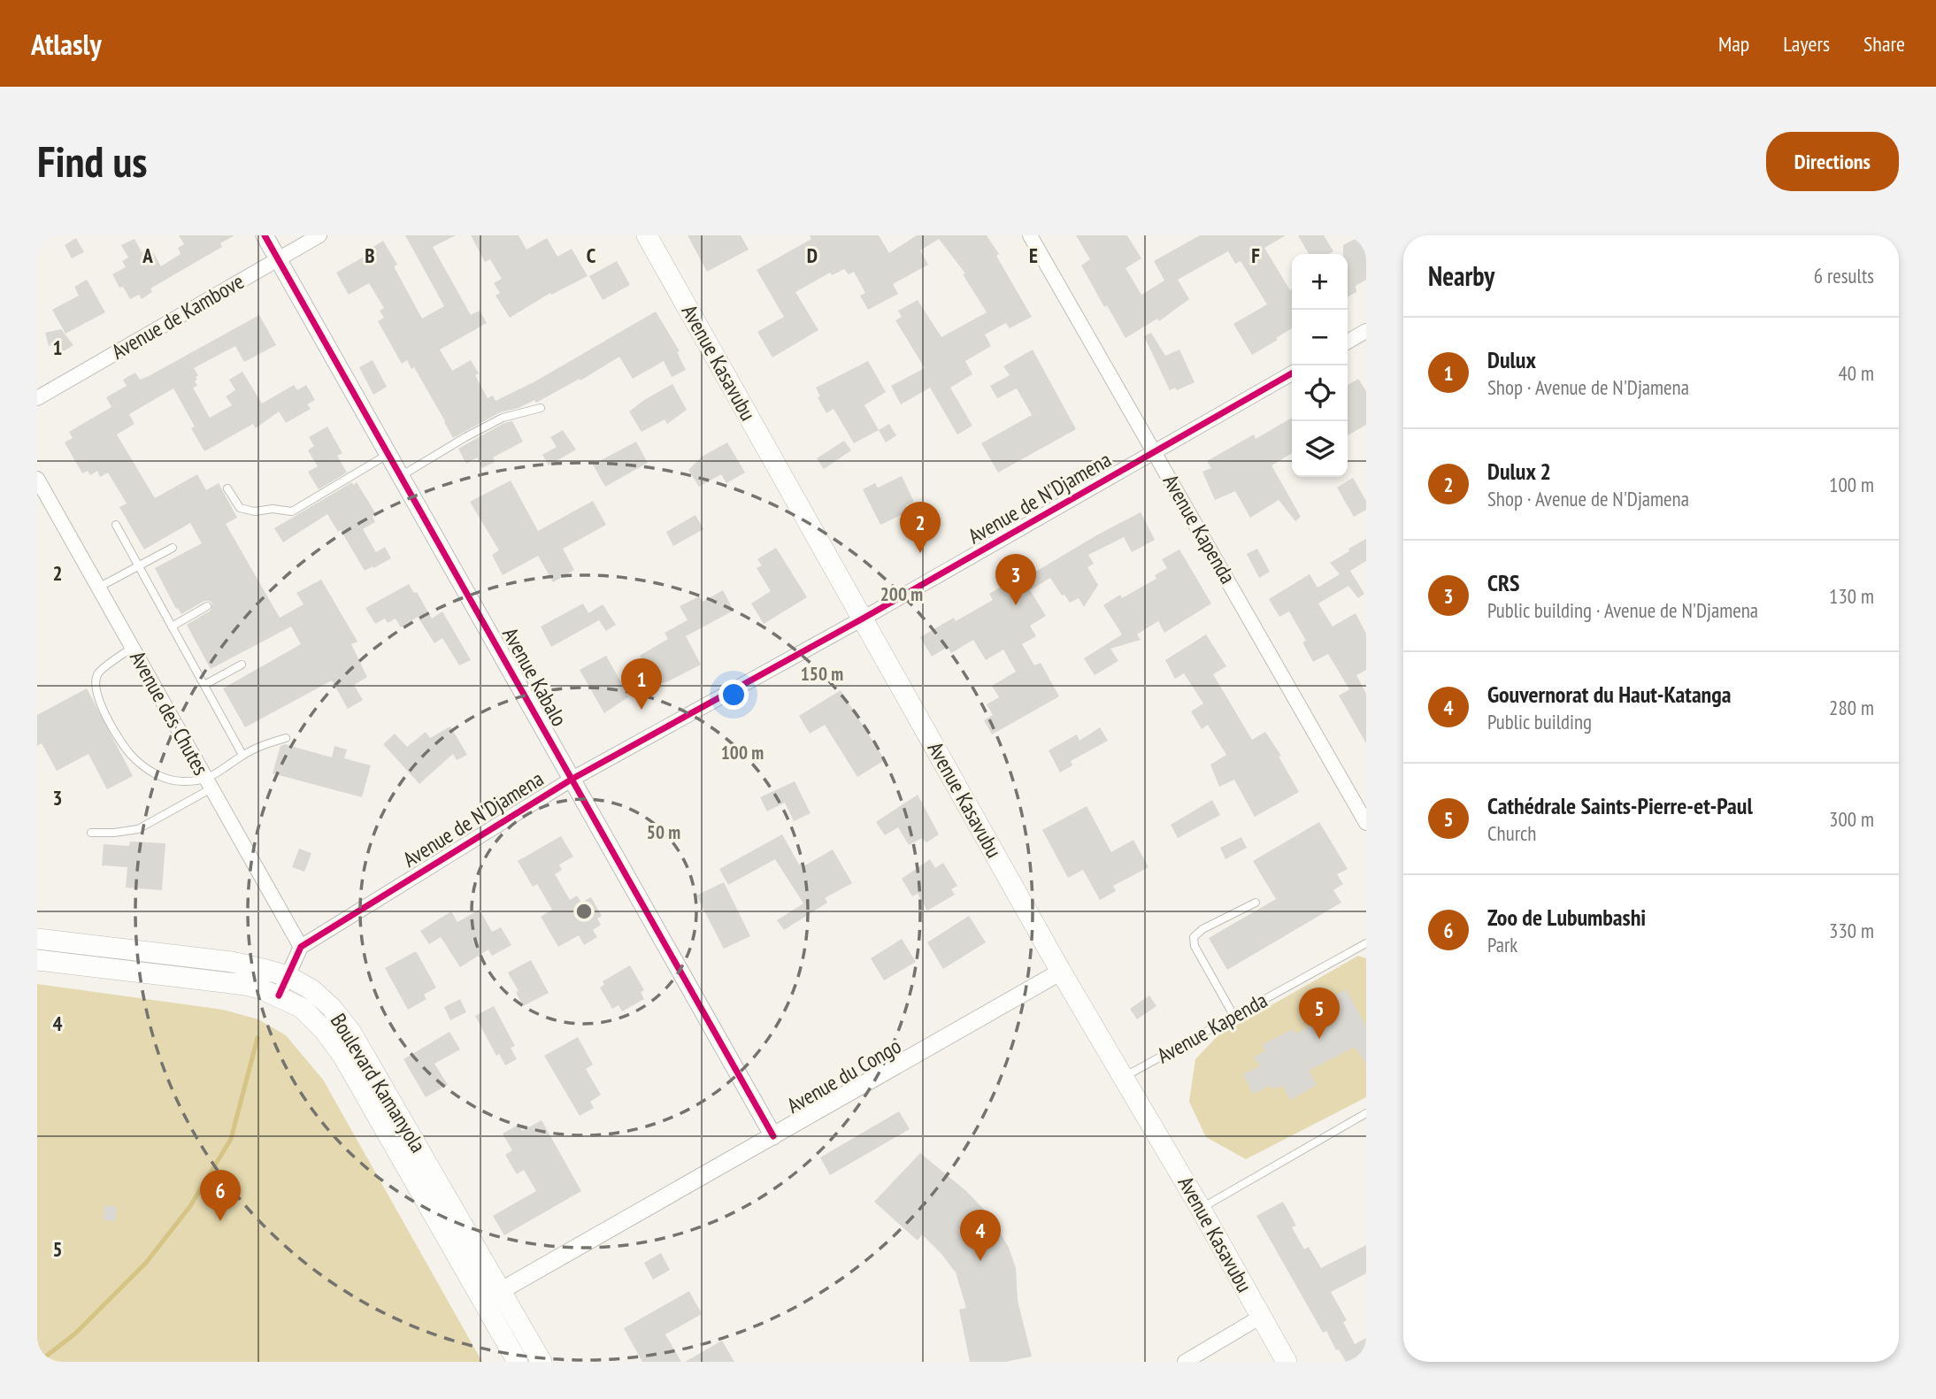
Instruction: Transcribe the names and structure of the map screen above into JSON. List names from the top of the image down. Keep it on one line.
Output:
{"streets":{"main road":["Avenue Kasavubu","Boulevard Kamanyola"],"street":["Avenue de Kambove","Avenue de N'Djamena","Avenue Kapenda","Avenue Kabalo","Avenue des Chutes","Avenue du Congo"]},"crossings":[["Avenue de Kambove","Avenue Kabalo"],["Avenue Kasavubu","Avenue de N'Djamena"],["Avenue Kasavubu","Avenue Kapenda"],["Avenue Kasavubu","Avenue du Congo"],["Avenue de N'Djamena","Avenue Kapenda"],["Avenue de N'Djamena","Avenue Kabalo"],["Avenue de N'Djamena","Avenue des Chutes"],["Avenue Kabalo","Avenue du Congo"],["Avenue du Congo","Boulevard Kamanyola"]],"page":{"header":"Atlasly","nav":["Map","Layers","Share"],"buttons":"Directions","title":"Find us","heading":["Nearby","6 results"],"map_buttons":["+","−"],"list":[{"mark":"1","name":"Dulux","note":"Shop · Avenue de N'Djamena","value":"40 m"},{"mark":"2","name":"Dulux 2","note":"Shop · Avenue de N'Djamena","value":"100 m"},{"mark":"3","name":"CRS","note":"Public building · Avenue de N'Djamena","value":"130 m"},{"mark":"4","name":"Gouvernorat du Haut-Katanga","note":"Public building","value":"280 m"},{"mark":"5","name":"Cathédrale Saints-Pierre-et-Paul","note":"Church","value":"300 m"},{"mark":"6","name":"Zoo de Lubumbashi","note":"Park","value":"330 m"}],"pins":["2","3","1","5","6","4"]},"grid":{"columns":["A","B","C","D","E","F"],"rows":["1","2","3","4","5"]},"rings":["200 m","150 m","100 m","50 m"]}
